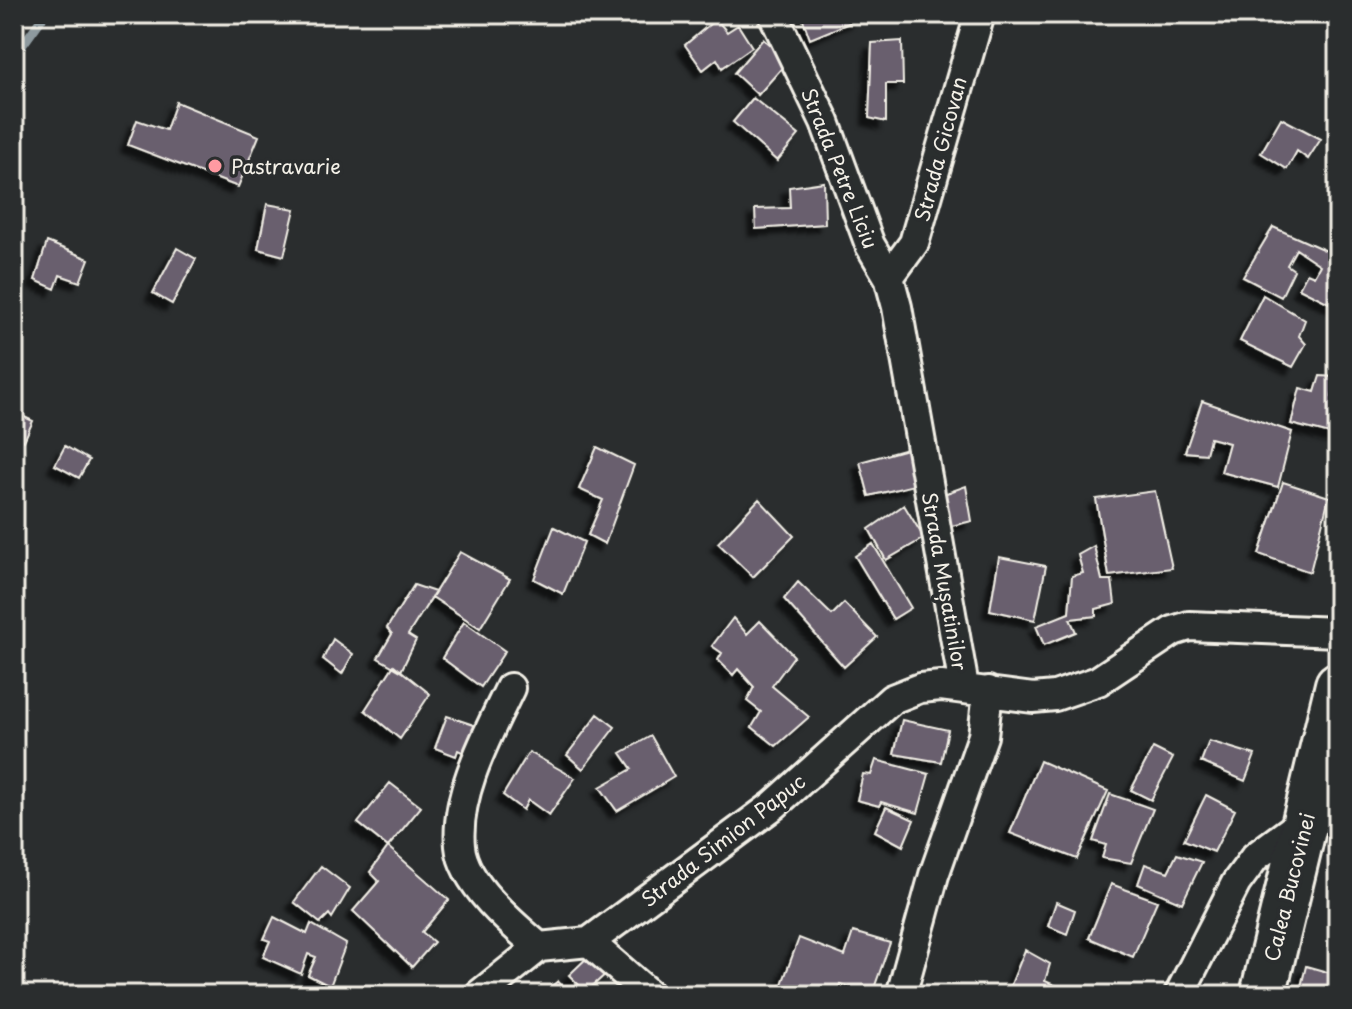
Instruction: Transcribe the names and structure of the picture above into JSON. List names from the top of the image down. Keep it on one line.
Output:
{"streets":{"highway":["Calea Bucovinei"],"street":["Strada Gicovan","Strada Petre Liciu","Strada Mușatinilor","Strada Simion Papuc"]},"crossings":[["Strada Gicovan","Strada Petre Liciu"],["Strada Gicovan","Strada Mușatinilor"],["Strada Petre Liciu","Strada Mușatinilor"],["Strada Mușatinilor","Strada Simion Papuc"]],"places":["Pastravarie"]}
